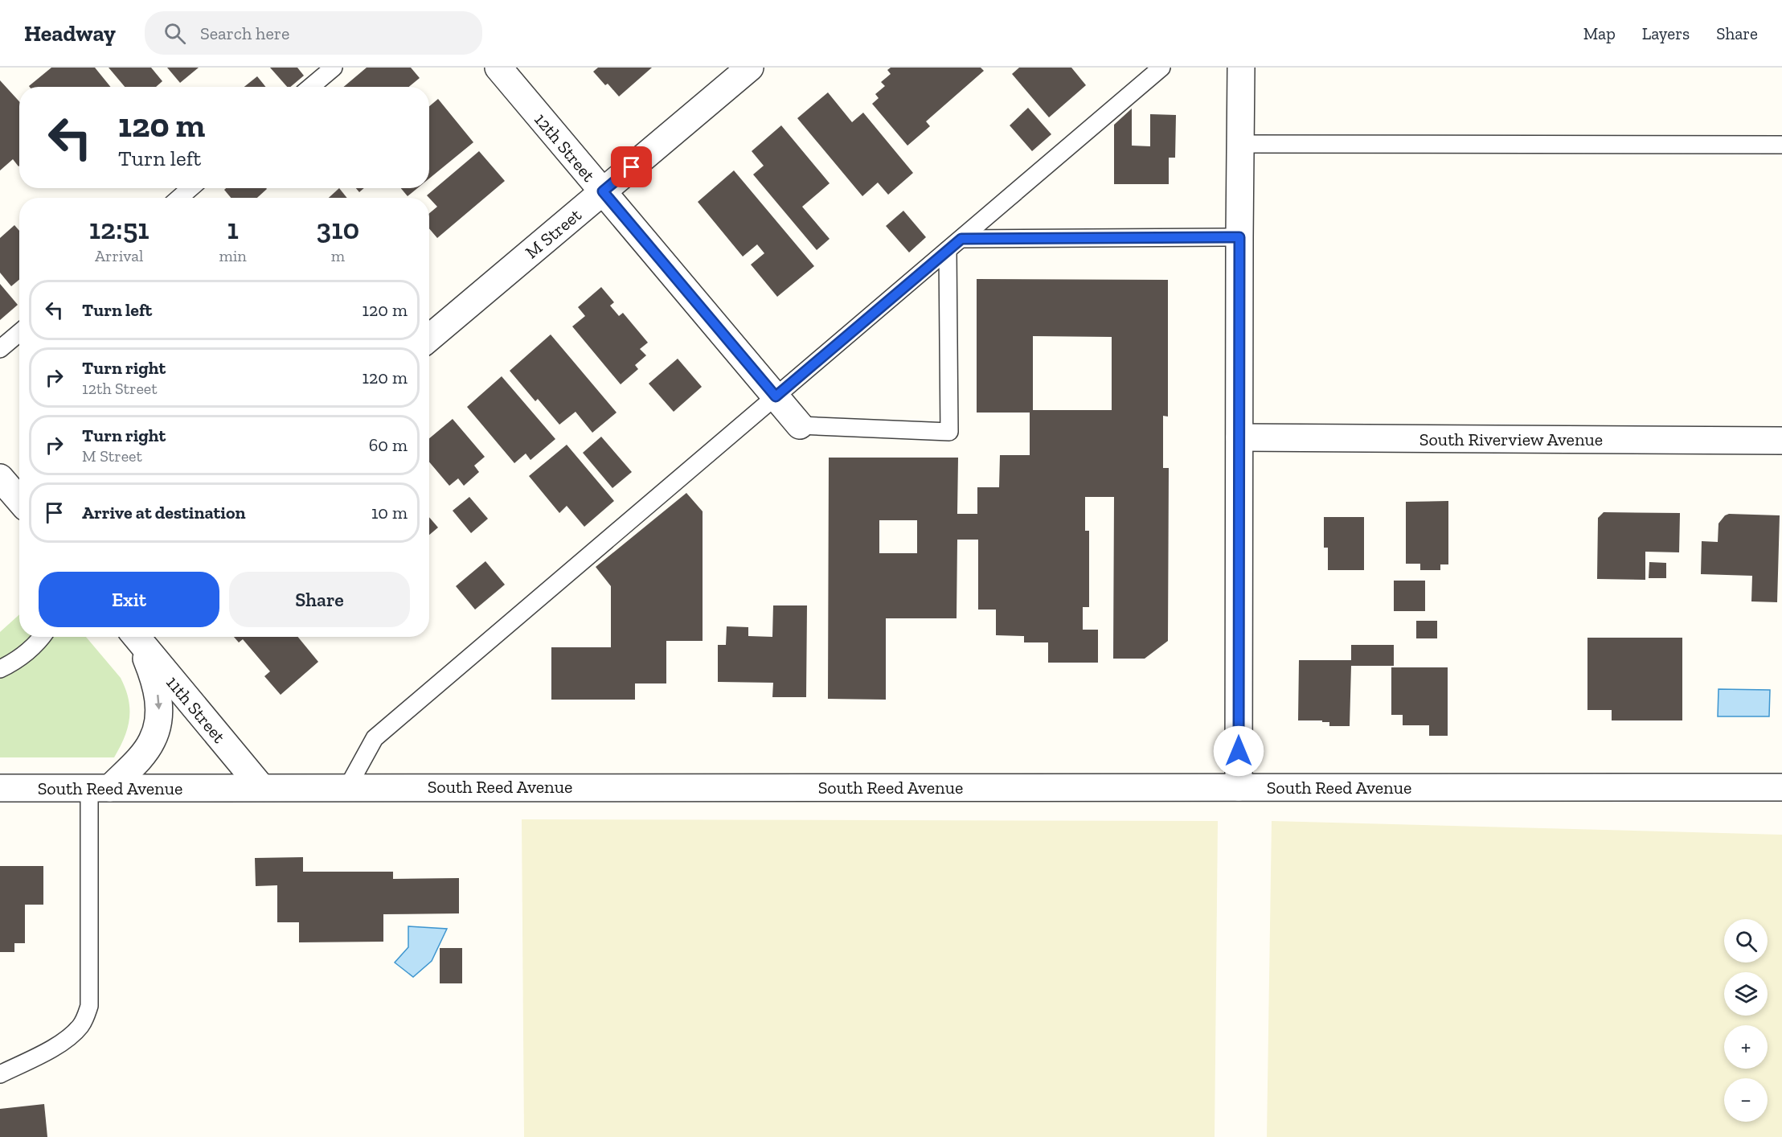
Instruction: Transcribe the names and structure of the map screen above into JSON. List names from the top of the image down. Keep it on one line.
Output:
{"streets":{"street":["12th Street","M Street","South Riverview Avenue","11th Street","South Reed Avenue"]},"crossings":[["12th Street","M Street"],["11th Street","South Reed Avenue"]],"page":{"header":"Headway","search":"Search here","nav":["Map","Layers","Share"],"turn":["120 m","Turn left"],"eta":["12:51","Arrival","1","min","310","m"],"list":[{"name":"Turn left","value":"120 m"},{"name":"Turn right","note":"12th Street","value":"120 m"},{"name":"Turn right","note":"M Street","value":"60 m"},{"name":"Arrive at destination","value":"10 m"}],"buttons":["Exit","Share"],"map_buttons":["+","−"]}}
